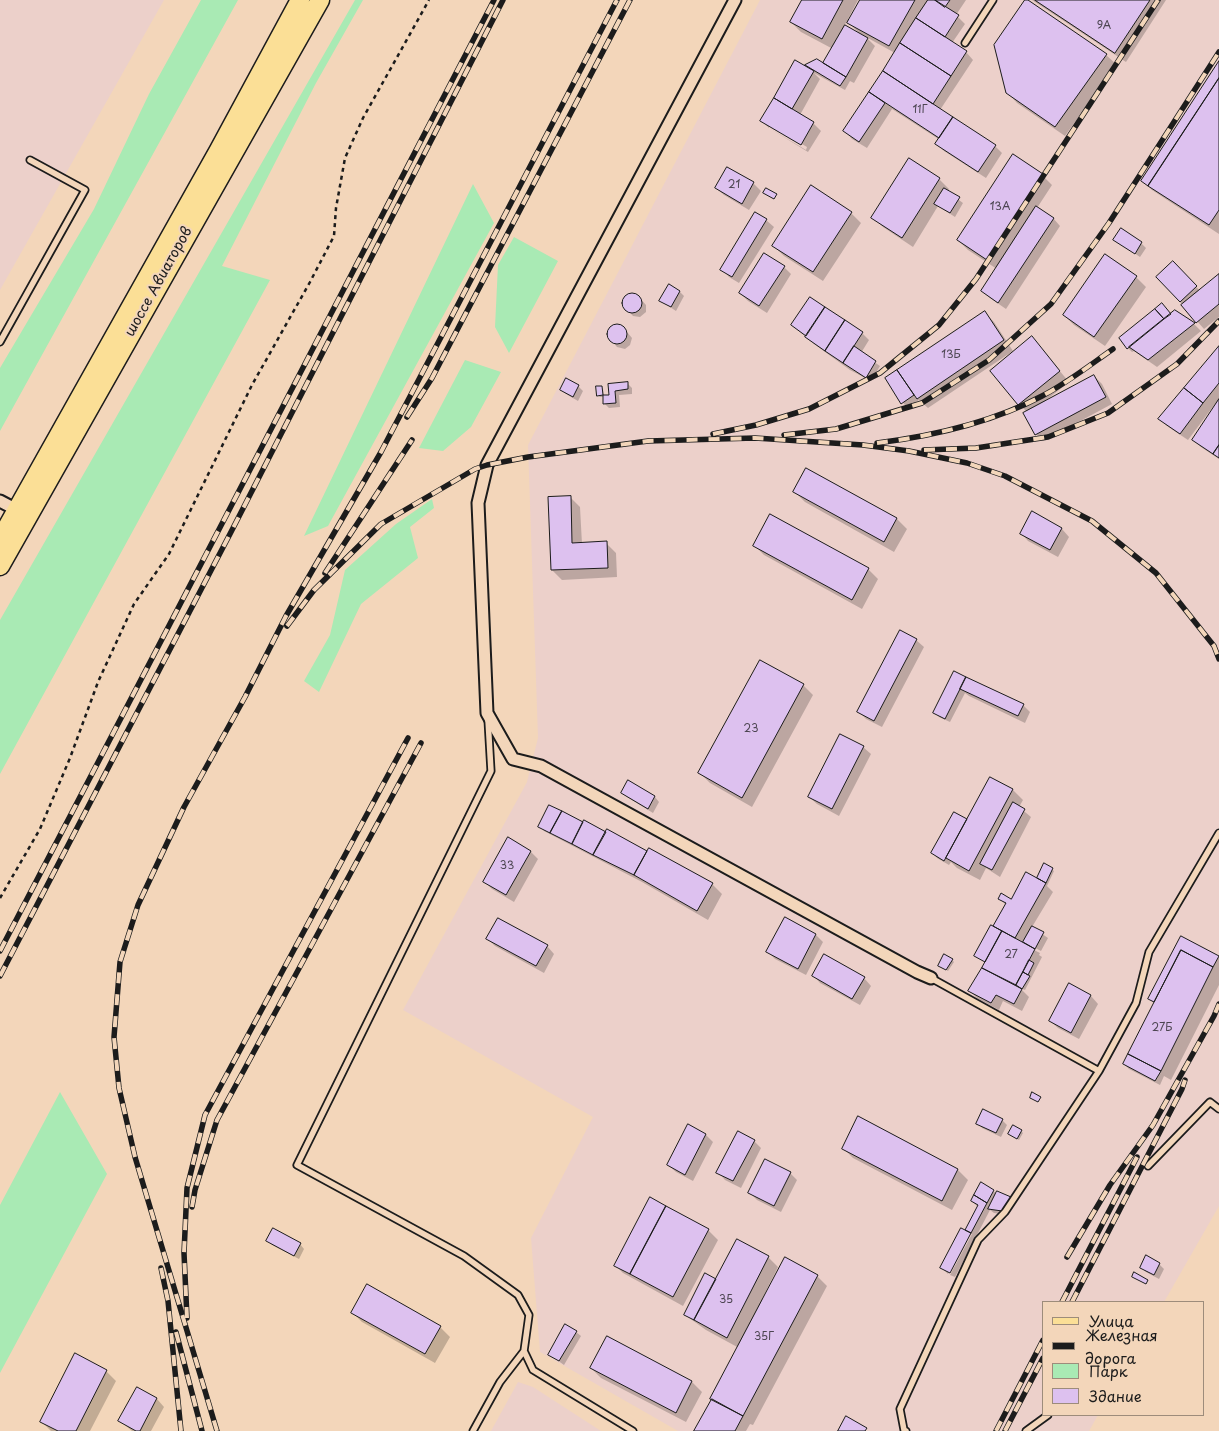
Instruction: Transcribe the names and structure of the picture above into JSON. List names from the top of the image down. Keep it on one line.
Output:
{"streets":{"main road":["шоссе Авиаторов"]},"house_numbers":["9А","11Г","21","13А","13Б","23","33","27","27Б","35","35Г"],"legend":["Улица","Железная дорога","Парк","Здание"]}
